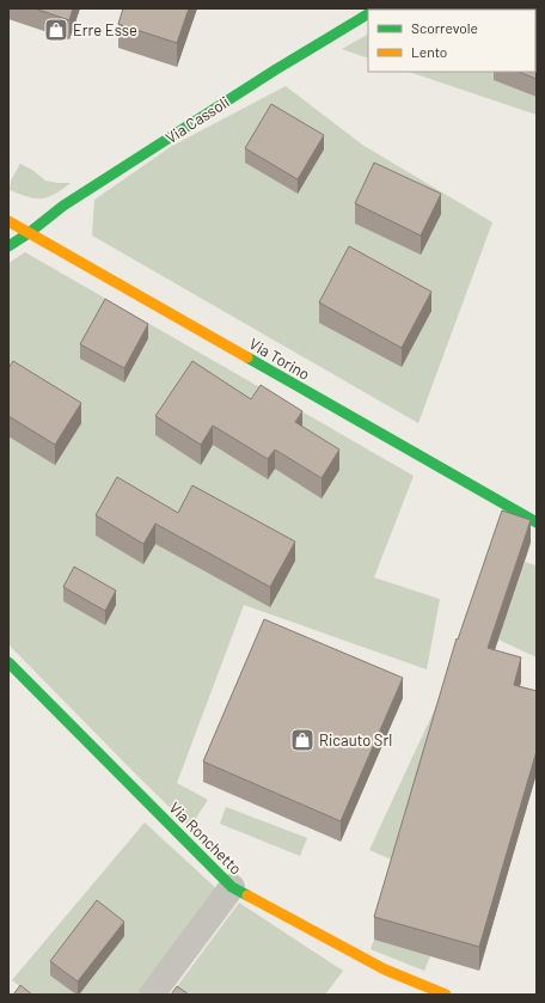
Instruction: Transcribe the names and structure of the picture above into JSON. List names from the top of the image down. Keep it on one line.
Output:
{"streets":{"street":["Via Cassoli","Via Torino","Via Ronchetto"]},"crossings":[["Via Cassoli","Via Torino"]],"places":{"shop":["Erre Esse","Ricauto Srl"]},"legend":["Scorrevole","Lento"]}
